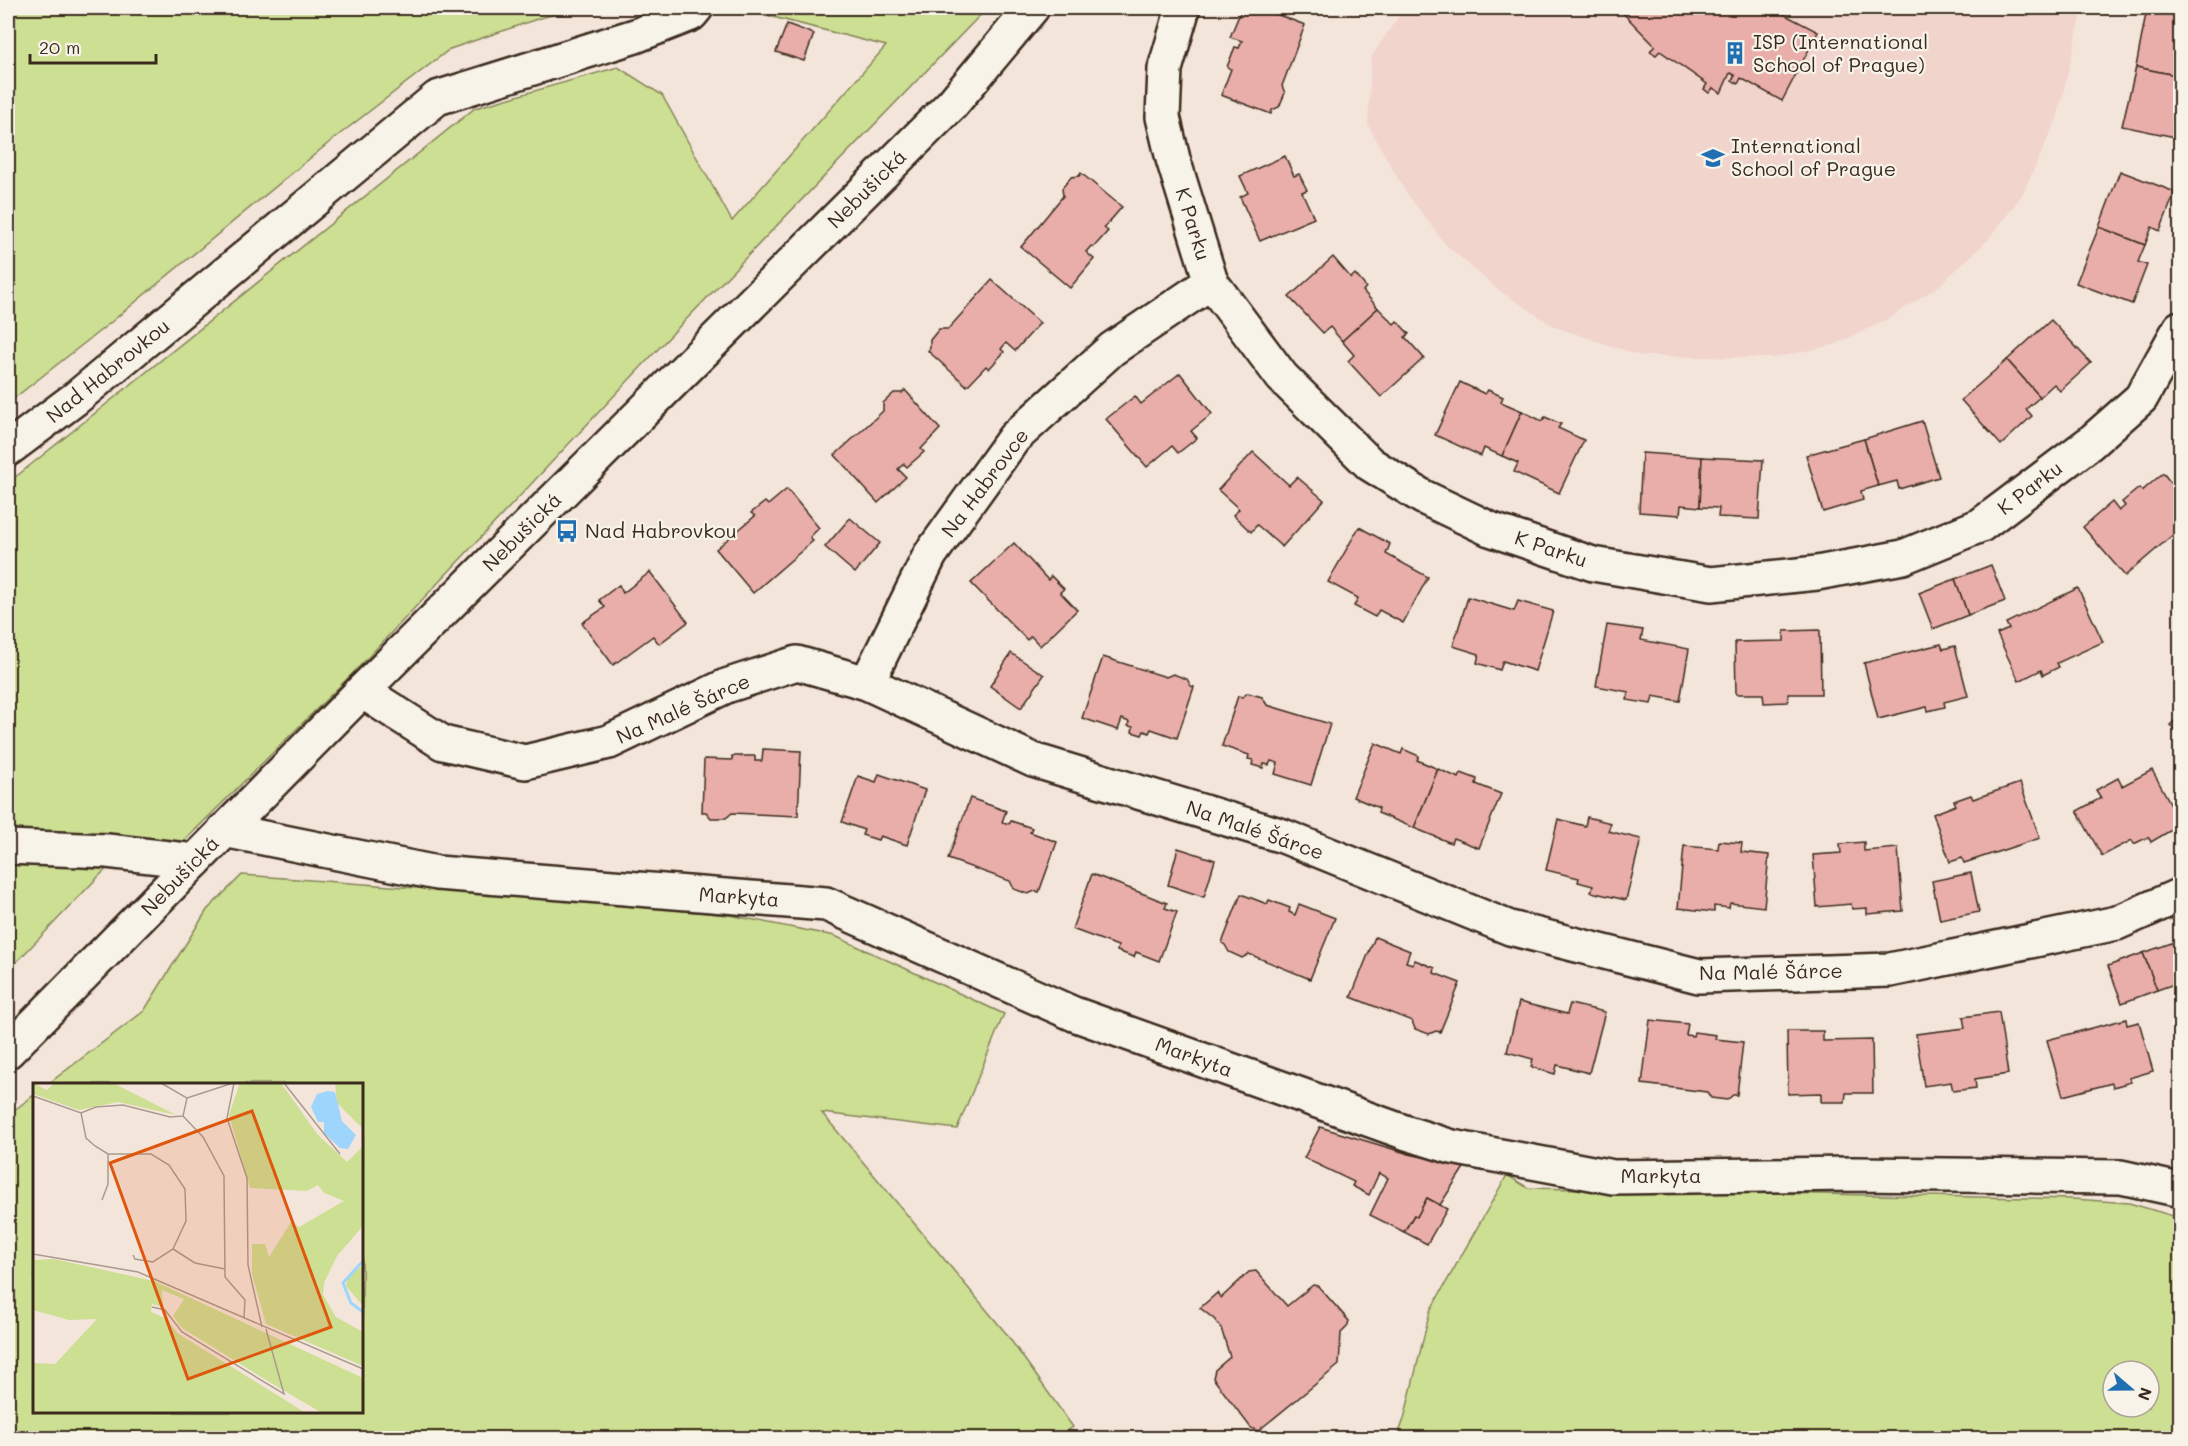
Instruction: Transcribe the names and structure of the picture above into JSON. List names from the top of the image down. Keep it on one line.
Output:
{"streets":{"street":["Nebušická","K Parku","Nad Habrovkou","Na Habrovce","Na Malé Šárce","Markyta"]},"crossings":[["Nebušická","Na Malé Šárce"],["Nebušická","Markyta"],["K Parku","Na Habrovce"],["Na Habrovce","Na Malé Šárce"]],"places":{"building":["ISP (International School of Prague)"],"school or university":["International School of Prague"],"bus stop":["Nad Habrovkou"]},"scale_bar":"20 m","north":"right"}
